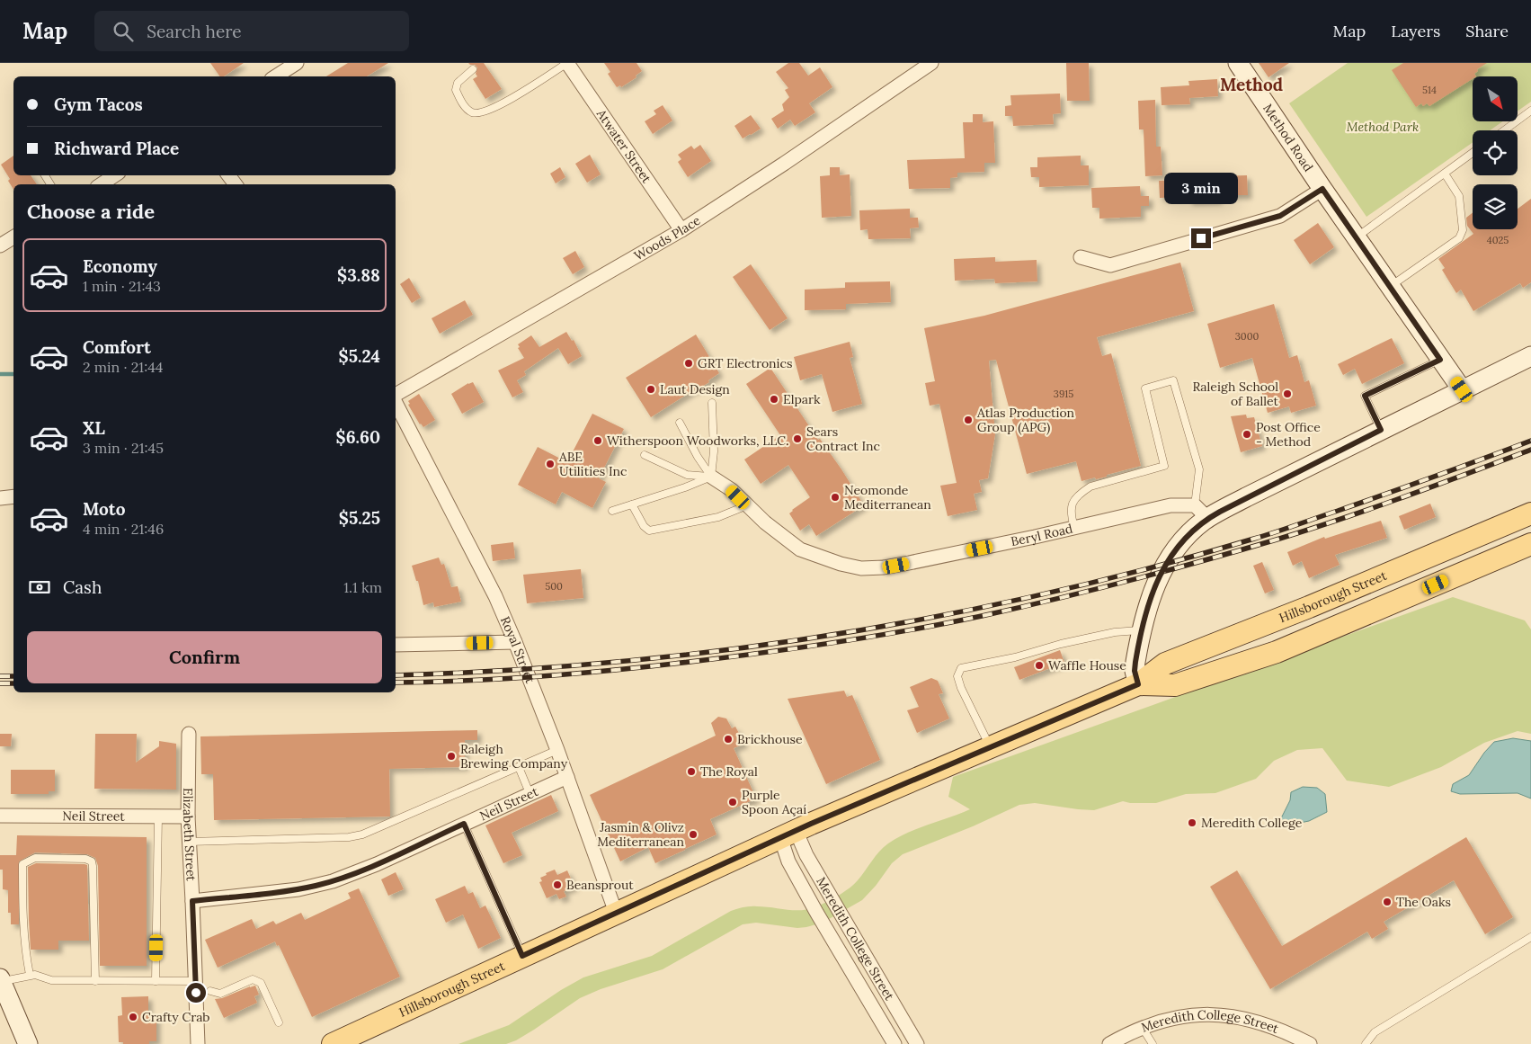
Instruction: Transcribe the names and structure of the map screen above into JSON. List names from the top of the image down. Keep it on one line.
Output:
{"streets":{"main road":["Hillsborough Street"],"street":["Method Road","Atwater Street","Woods Place","Beryl Road","Royal Street","Neil Street","Elizabeth Street","Meredith College Street"]},"crossings":[["Method Road","Beryl Road"],["Atwater Street","Woods Place"],["Beryl Road","Hillsborough Street"],["Hillsborough Street","Royal Street"],["Hillsborough Street","Meredith College Street"],["Royal Street","Neil Street"],["Neil Street","Elizabeth Street"]],"districts":["Method"],"parks":["Method Park"],"places":["GRT Electronics","Laut Design","Raleigh School of Ballet","Elpark","Atlas Production Group (APG)","Post Office - Method","Sears Contract Inc","Witherspoon Woodworks, LLC.","ABE Utilities Inc","Neomonde Mediterranean","Waffle House","Brickhouse","Raleigh Brewing Company","The Royal","Purple Spoon Açaí","Meredith College","Jasmin & Olivz Mediterranean","Beansprout","The Oaks","Crafty Crab"],"house_numbers":["514","4025","3000","3915","500"],"north":"bottom right","page":{"header":"Map","search":"Search here","nav":["Map","Layers","Share"],"banner":["Gym Tacos","Richward Place"],"bubble":"3 min","heading":"Choose a ride","list":[{"name":"Economy","note":"1 min · 21:43","value":"$3.88"},{"name":"Comfort","note":"2 min · 21:44","value":"$5.24"},{"name":"XL","note":"3 min · 21:45","value":"$6.60"},{"name":"Moto","note":"4 min · 21:46","value":"$5.25"}],"pay":["Cash","1.1 km"],"buttons":"Confirm"}}
